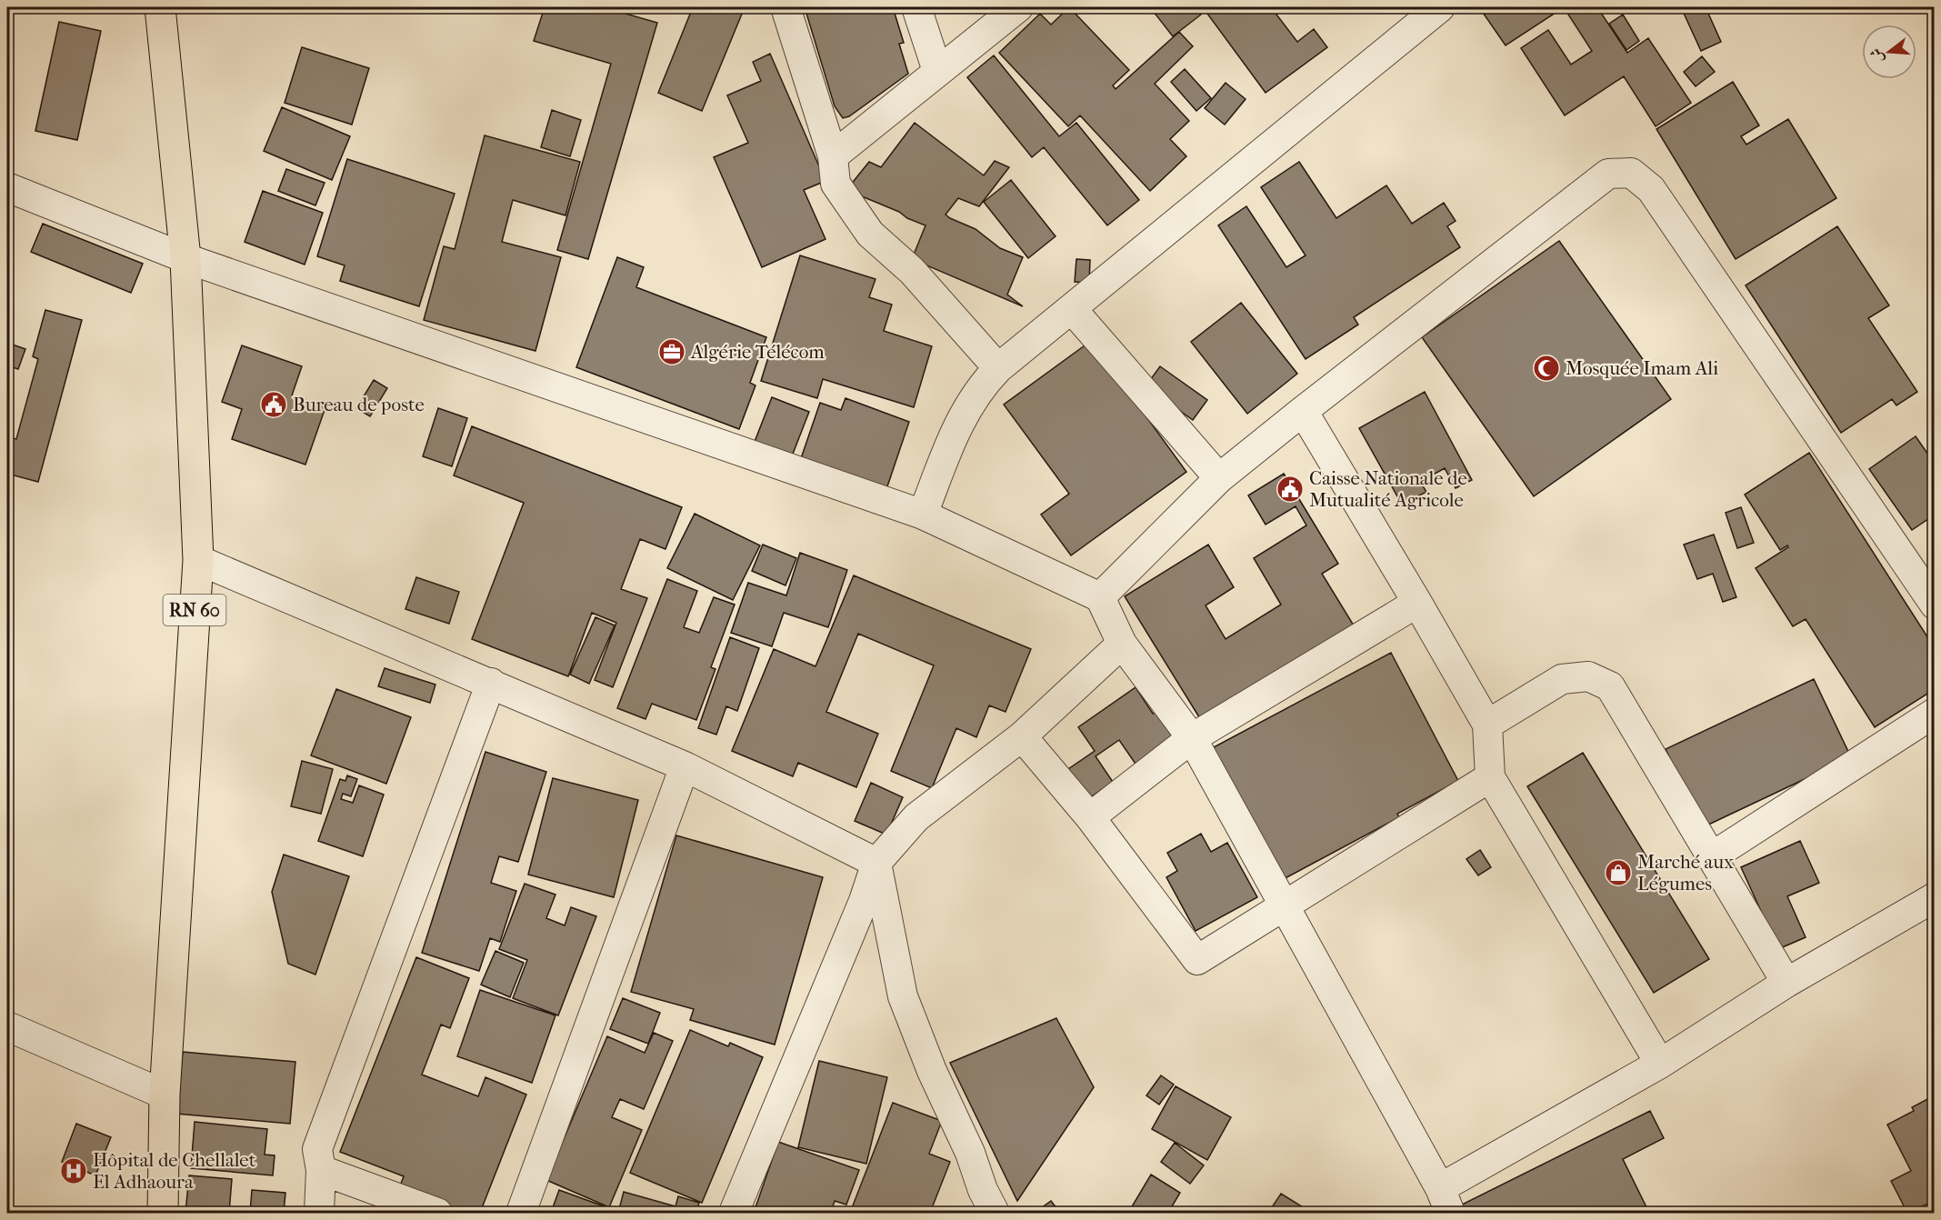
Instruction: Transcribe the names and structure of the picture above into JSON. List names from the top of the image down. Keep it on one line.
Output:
{"streets":{"main road":["RN 60"]},"places":{"office":["Algérie Télécom"],"mosque":["Mosquée Imam Ali"],"public building":["Bureau de poste","Caisse Nationale de Mutualité Agricole"],"shop":["Marché aux Légumes"],"hospital":["Hôpital de Chellalet El Adhaoura"]},"north":"left"}
